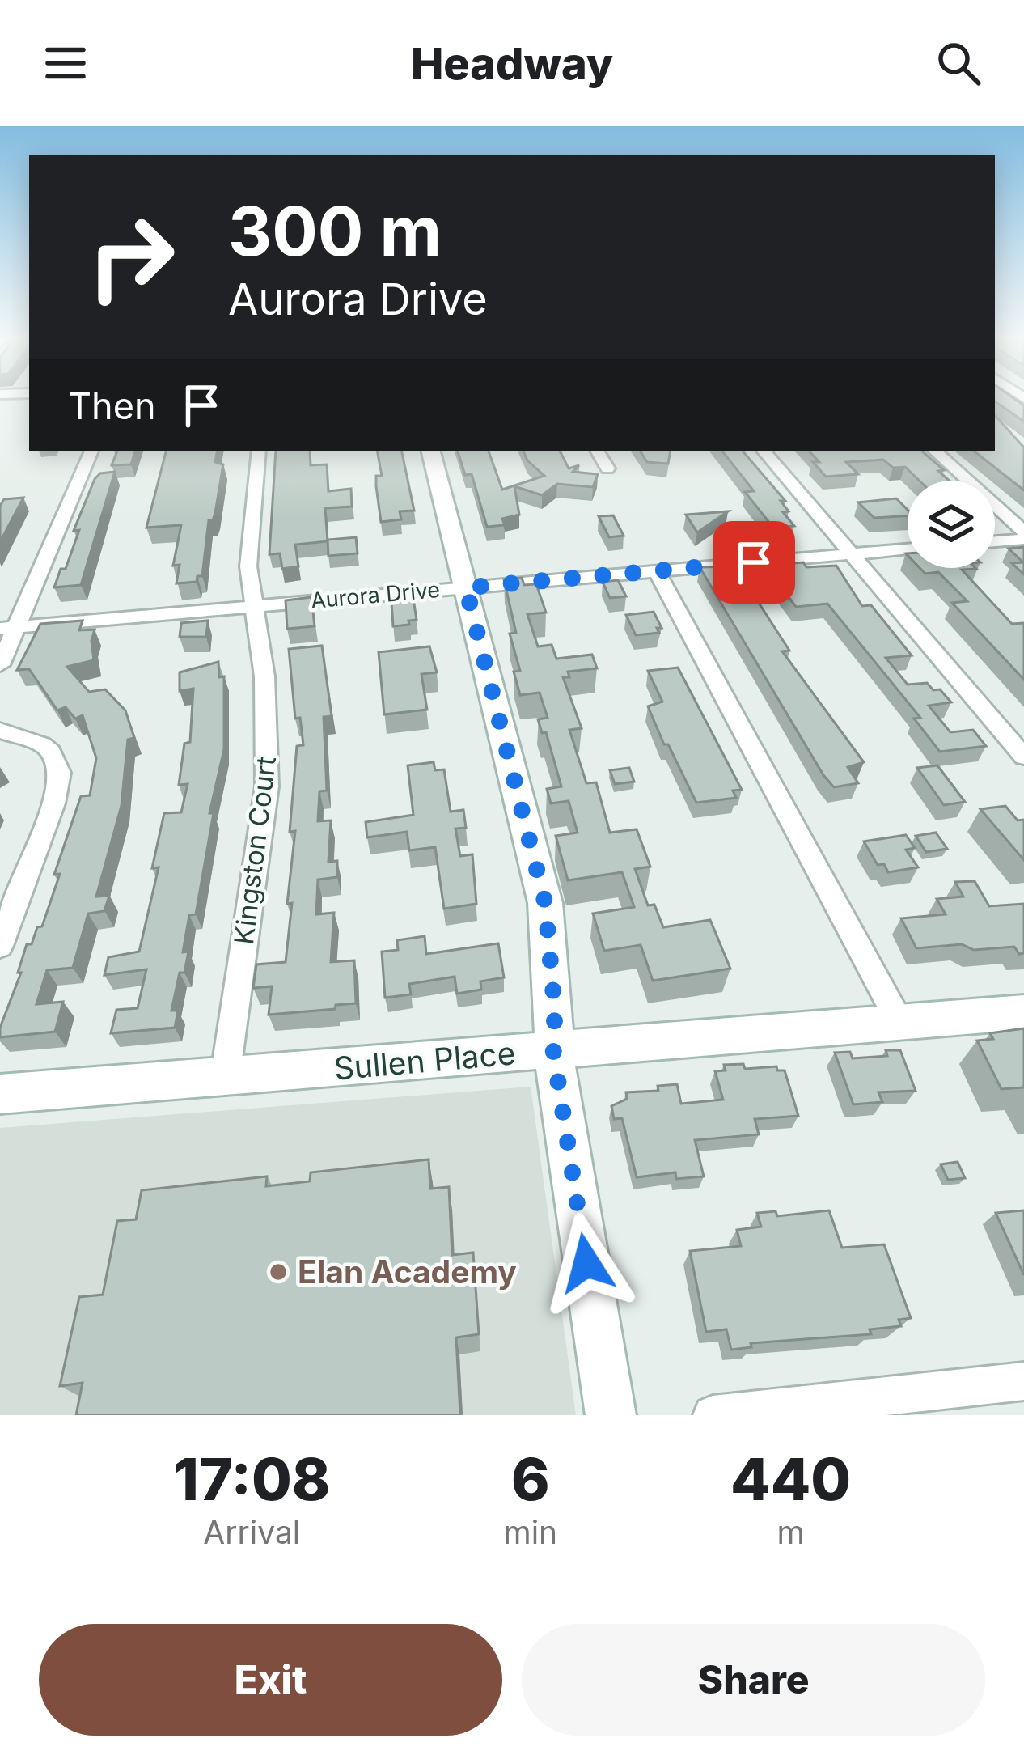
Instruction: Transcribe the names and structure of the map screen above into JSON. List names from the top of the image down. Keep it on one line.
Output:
{"streets":{"street":["Aurora Drive","Kingston Court","Sullen Place"]},"crossings":[["Aurora Drive","Kingston Court"],["Kingston Court","Sullen Place"]],"places":["Elan Academy"],"page":{"header":"Headway","turn":["300 m","Aurora Drive"],"then":"Then","eta":["17:08","Arrival","6","min","440","m"],"buttons":["Exit","Share"]}}
